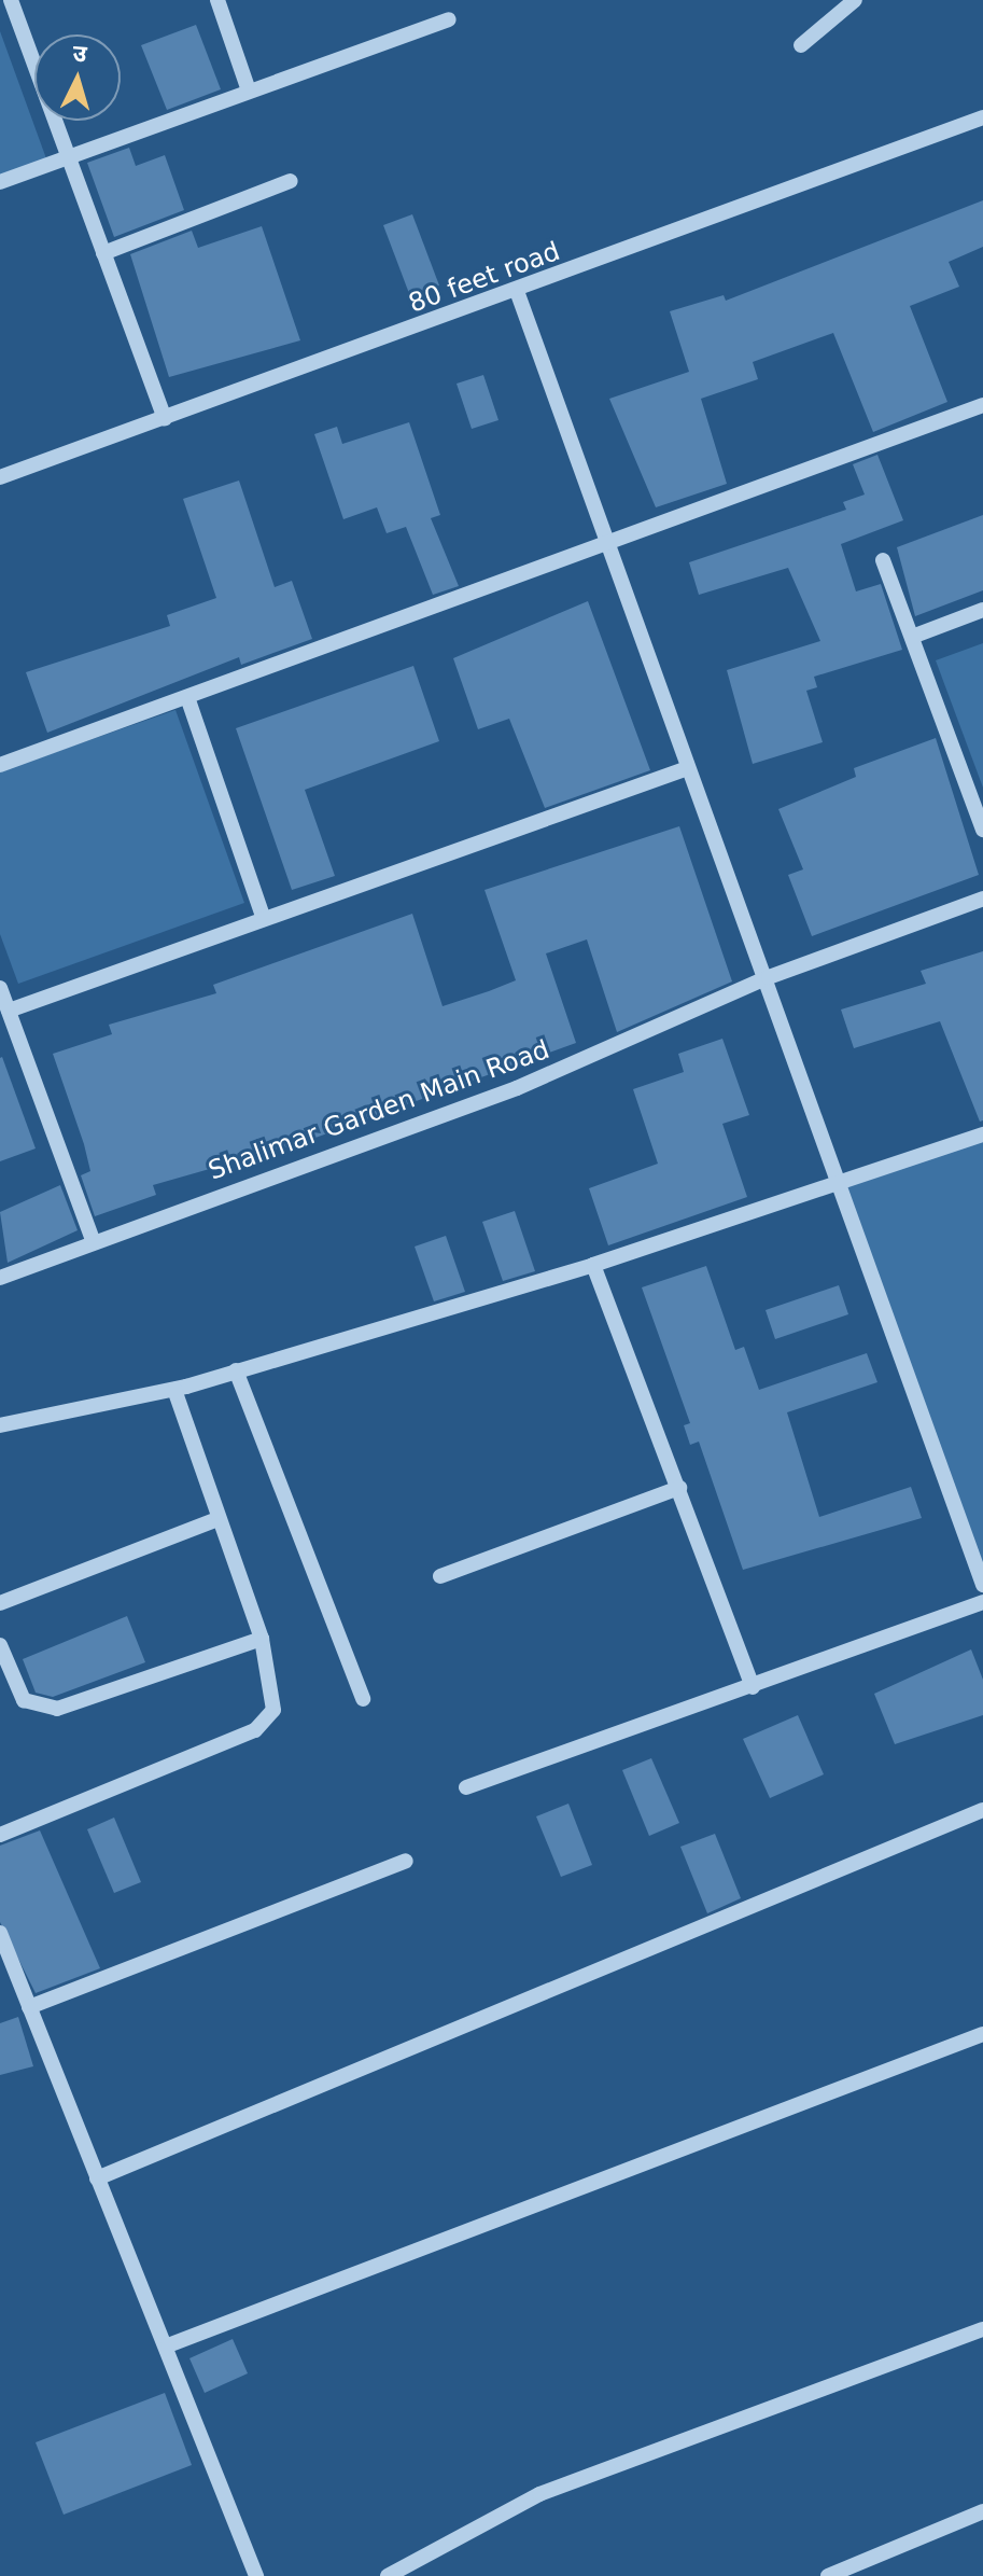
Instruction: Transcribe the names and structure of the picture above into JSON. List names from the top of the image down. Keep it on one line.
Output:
{"streets":{"street":["80 feet road","Shalimar Garden Main Road"]},"north":"top"}
